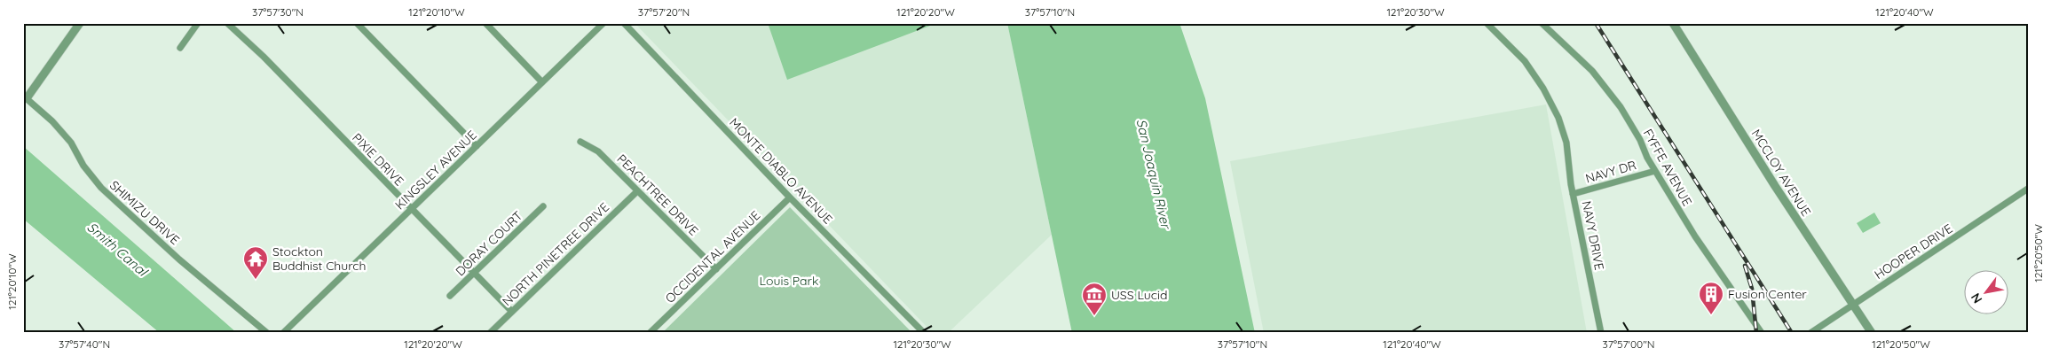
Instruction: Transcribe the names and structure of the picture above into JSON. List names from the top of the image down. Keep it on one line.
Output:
{"streets":{"street":["PIXIE DRIVE","FYFFE AVENUE","KINGSLEY AVENUE","MONTE DIABLO AVENUE","NAVY DR","MCCLOY AVENUE","PEACHTREE DRIVE","SHIMIZU DRIVE","NAVY DRIVE","DORAY COURT","HOOPER DRIVE","NORTH PINETREE DRIVE","OCCIDENTAL AVENUE"]},"crossings":[["PIXIE DRIVE","KINGSLEY AVENUE"],["PIXIE DRIVE","DORAY COURT"],["PIXIE DRIVE","NORTH PINETREE DRIVE"],["FYFFE AVENUE","NAVY DR"],["MONTE DIABLO AVENUE","OCCIDENTAL AVENUE"],["NAVY DR","NAVY DRIVE"],["MCCLOY AVENUE","HOOPER DRIVE"],["PEACHTREE DRIVE","NORTH PINETREE DRIVE"],["PEACHTREE DRIVE","OCCIDENTAL AVENUE"]],"water":["San Joaquin River","Smith Canal"],"parks":["Louis Park"],"places":{"temple":["Stockton Buddhist Church"],"building":["Fusion Center"],"museum":["USS Lucid"]},"north":"bottom left","coordinates":["37°57'30\"N","121°20'10\"W","37°57'20\"N","121°20'20\"W","37°57'10\"N","121°20'30\"W","121°20'40\"W","121°20'50\"W","37°57'40\"N","37°57'00\"N"]}
